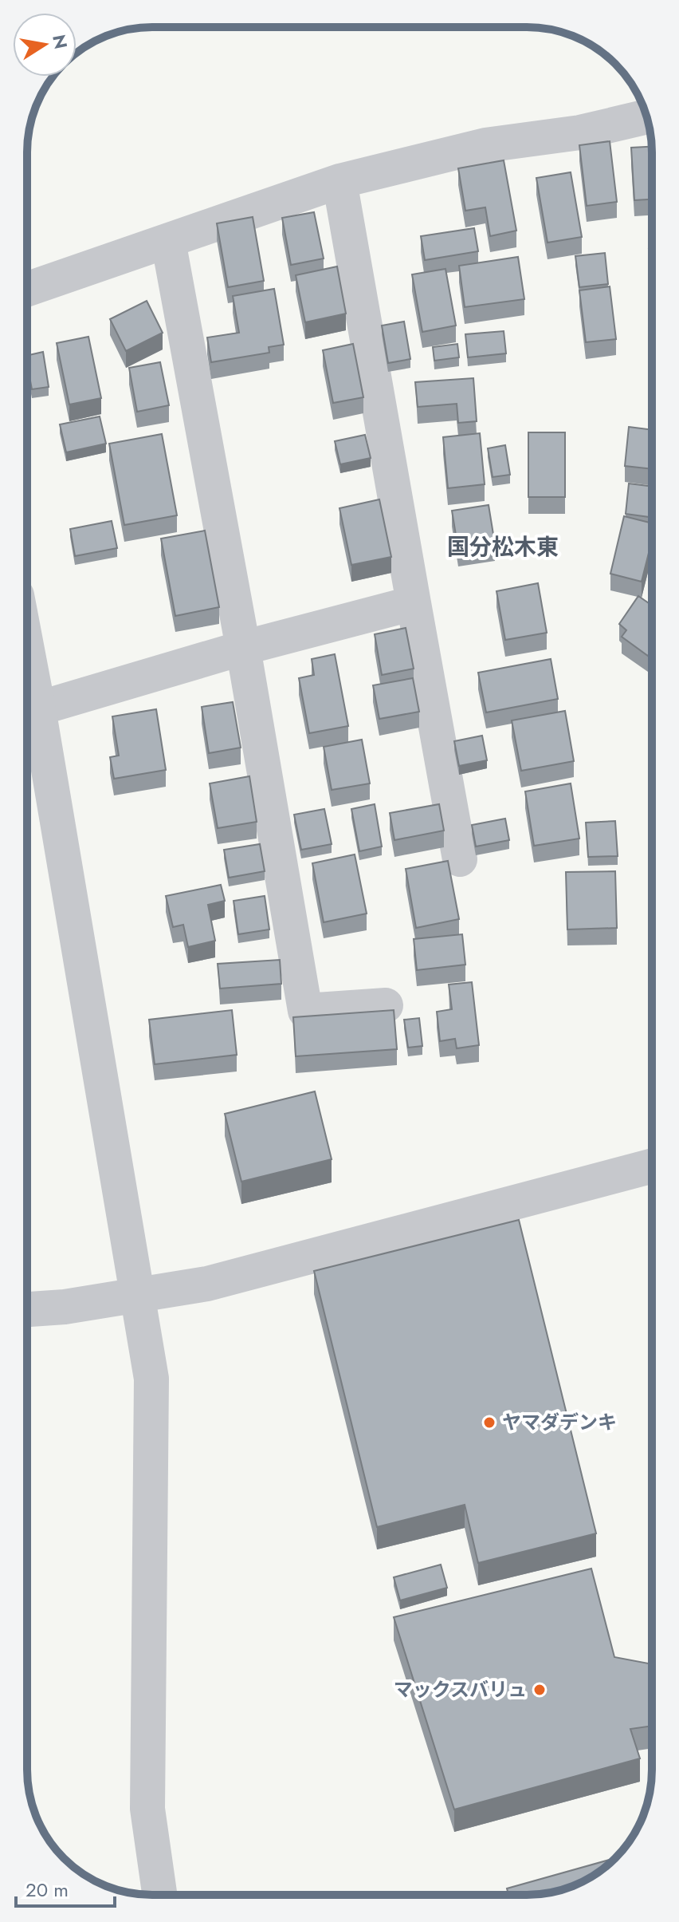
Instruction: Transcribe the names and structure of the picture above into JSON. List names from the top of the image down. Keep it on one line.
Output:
{"districts":["国分松木東"],"places":["ヤマダデンキ","マックスバリュ"],"scale_bar":"20 m","north":"right"}
